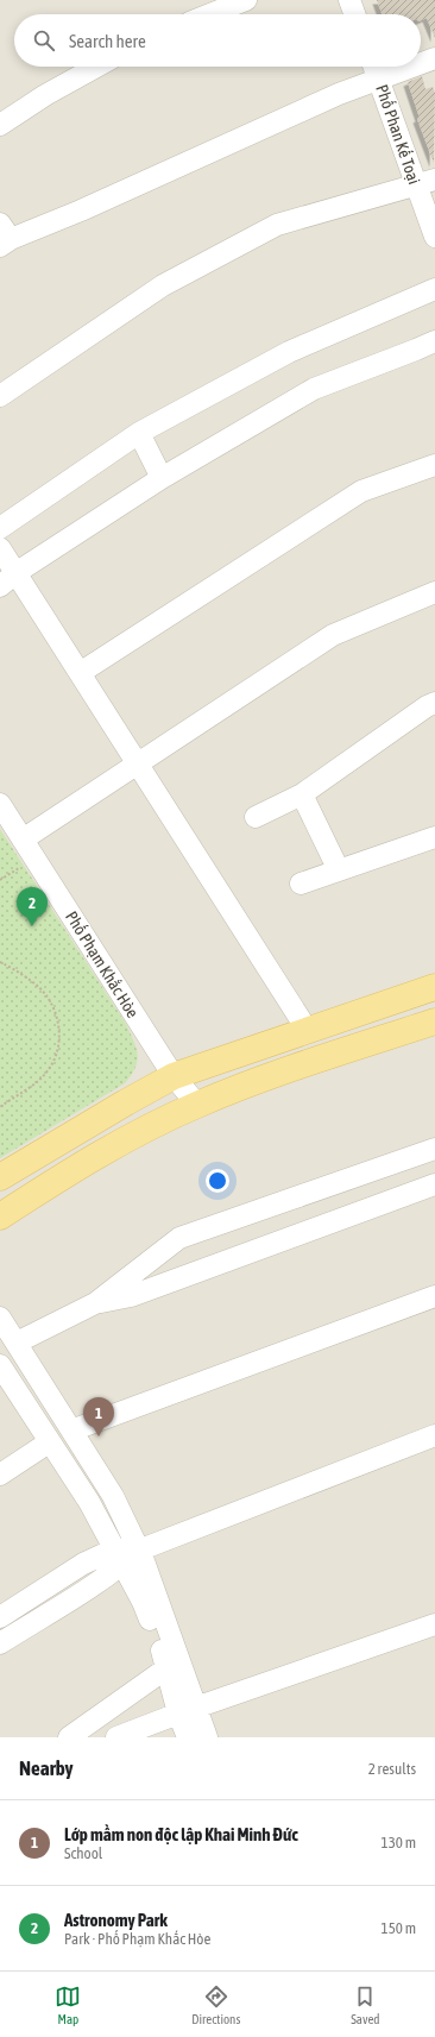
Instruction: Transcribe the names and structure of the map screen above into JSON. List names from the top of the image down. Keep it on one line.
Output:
{"streets":{"street":["Phố Phan Kế Toại","Phố Phạm Khắc Hòe"]},"page":{"search":"Search here","pins":["2","1"],"heading":["Nearby","2 results"],"list":[{"mark":"1","name":"Lớp mầm non độc lập Khai Minh Đức","note":"School","value":"130 m"},{"mark":"2","name":"Astronomy Park","note":"Park · Phố Phạm Khắc Hòe","value":"150 m"}],"nav":["Map","Directions","Saved"]}}
